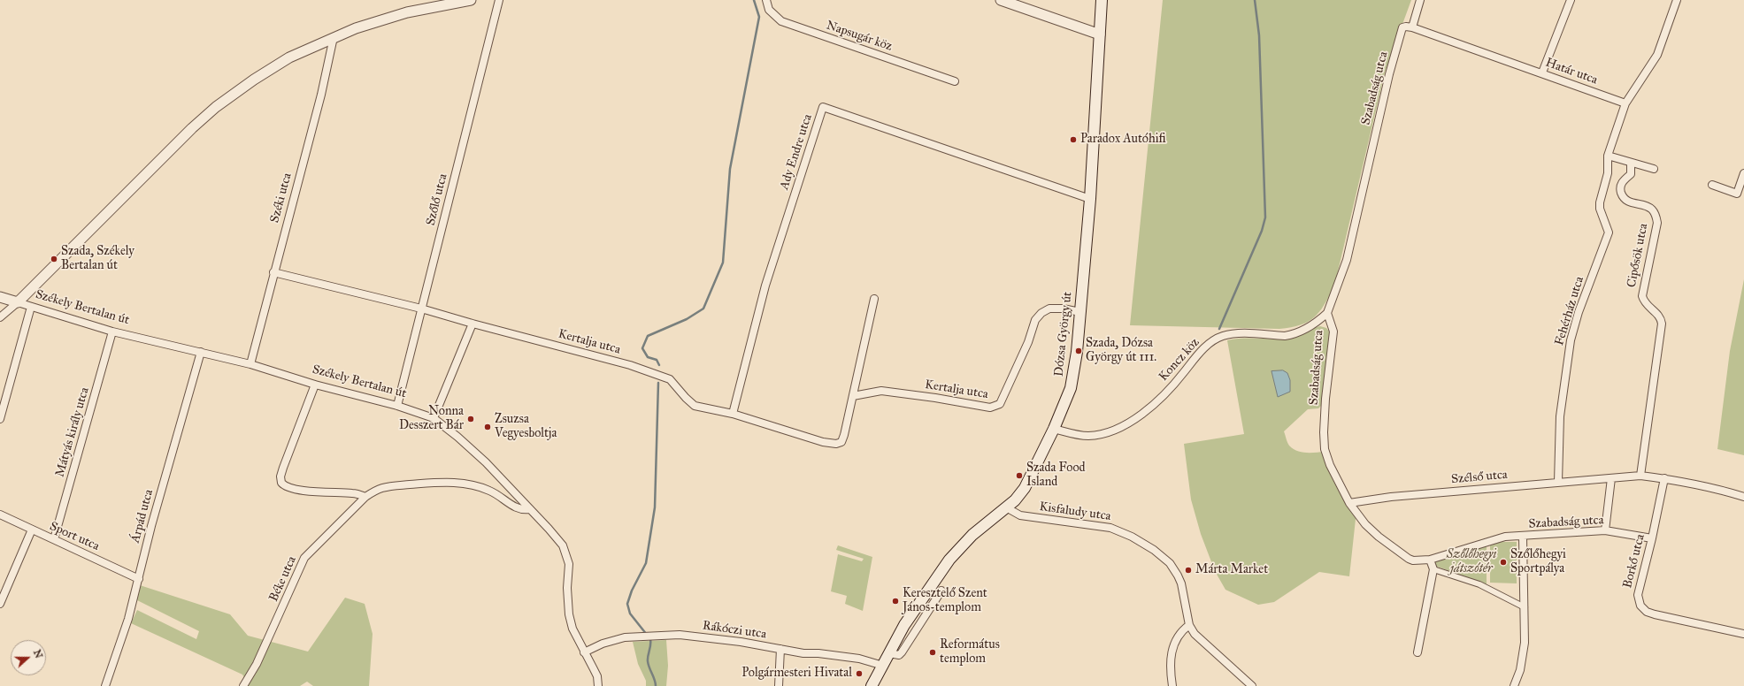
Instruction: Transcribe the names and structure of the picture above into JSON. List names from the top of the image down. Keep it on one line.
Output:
{"streets":{"main road":["Dózsa György út"],"street":["Napsugár köz","Határ utca","Szabadság utca","Ady Endre utca","Széki utca","Szőlő utca","Cipősök utca","Székely Bertalan út","Fehérház utca","Kertalja utca","Koncz köz","Mátyás király utca","Szélső utca","Kisfaludy utca","Árpád utca","Sport utca","Borkő utca","Béke utca","Rákóczi utca"]},"crossings":[["Határ utca","Szabadság utca"],["Szabadság utca","Koncz köz"],["Szabadság utca","Szélső utca"],["Szabadság utca","Borkő utca"],["Ady Endre utca","Dózsa György út"],["Ady Endre utca","Kertalja utca"],["Széki utca","Székely Bertalan út"],["Széki utca","Kertalja utca"],["Szőlő utca","Székely Bertalan út"],["Szőlő utca","Kertalja utca"],["Cipősök utca","Szélső utca"],["Székely Bertalan út","Mátyás király utca"],["Székely Bertalan út","Árpád utca"],["Székely Bertalan út","Béke utca"],["Székely Bertalan út","Rákóczi utca"],["Fehérház utca","Szélső utca"],["Dózsa György út","Kertalja utca"],["Dózsa György út","Koncz köz"],["Dózsa György út","Kisfaludy utca"],["Dózsa György út","Rákóczi utca"],["Mátyás király utca","Sport utca"],["Szélső utca","Borkő utca"],["Árpád utca","Sport utca"]],"parks":["Szőlőhegyi játszótér"],"places":["Paradox Autóhifi","Szada, Székely Bertalan út","Szada, Dózsa György út 111.","Nonna Desszert Bár","Zsuzsa Vegyesboltja","Szada Food Island","Szőlőhegyi Sportpálya","Márta Market","Keresztelő Szent János-templom","Református templom","Polgármesteri Hivatal"],"north":"right"}
